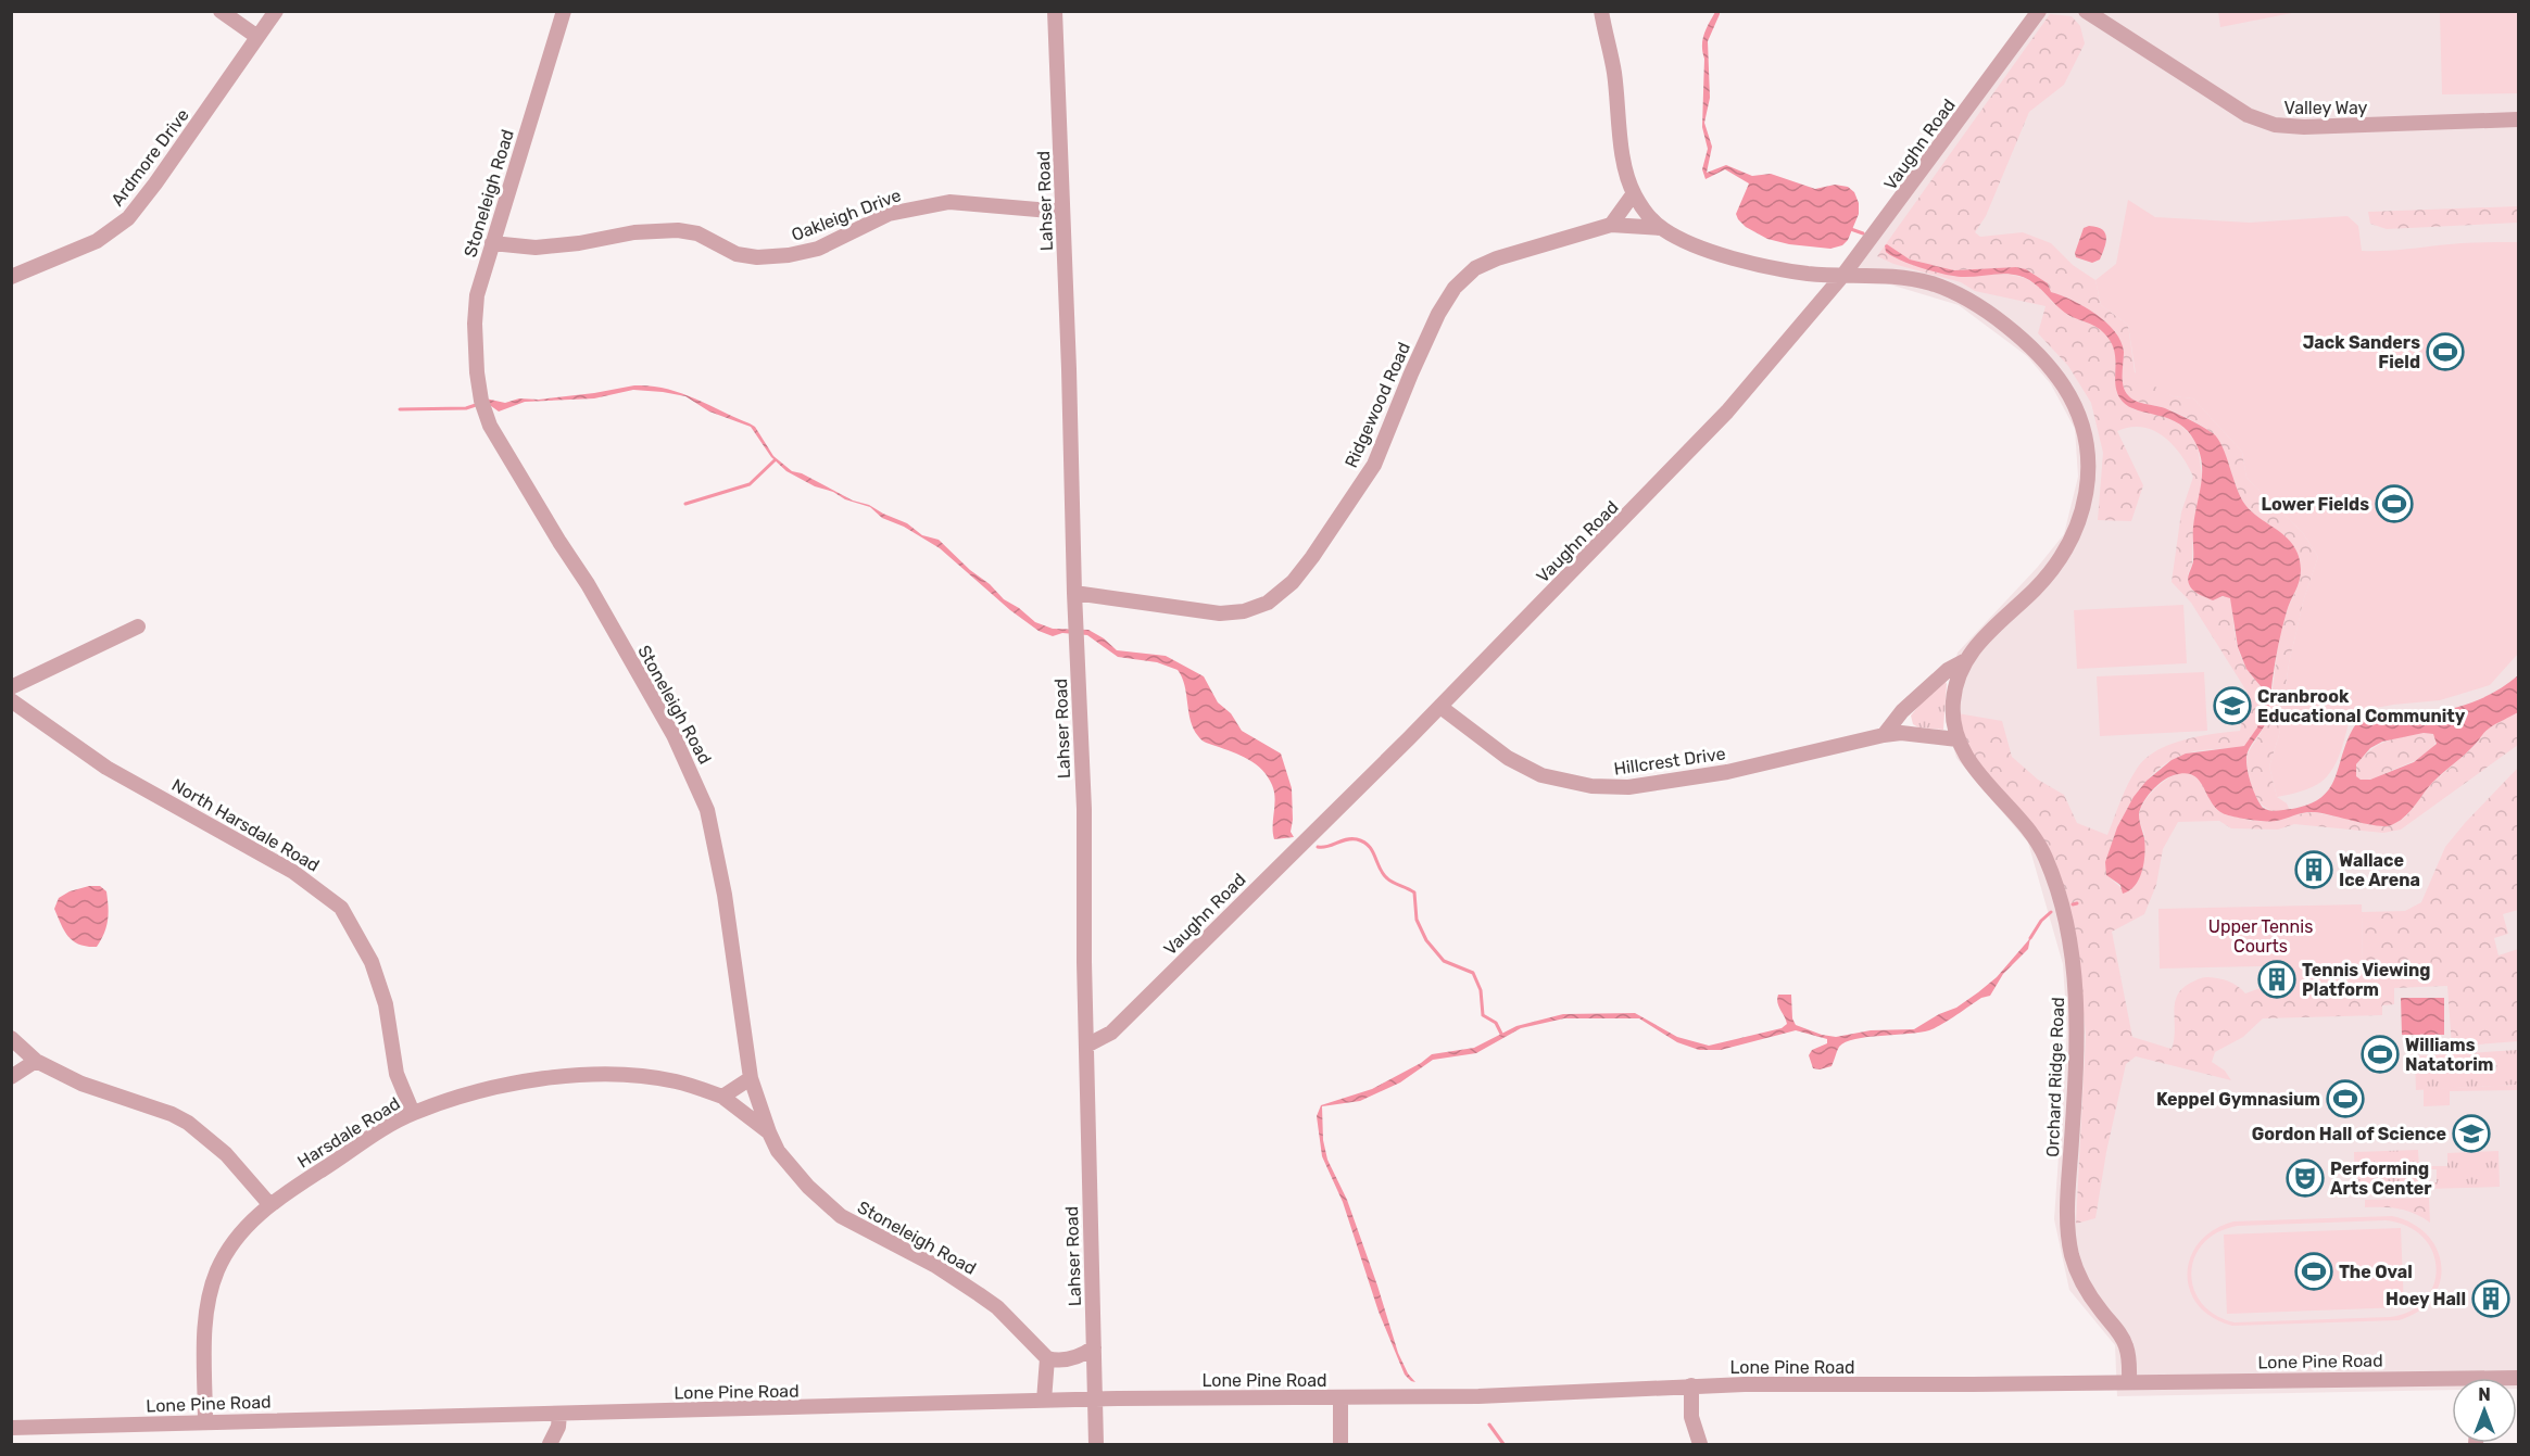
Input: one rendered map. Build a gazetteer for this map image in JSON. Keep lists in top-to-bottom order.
{
  "streets": {
    "street": [
      "Valley Way",
      "Vaughn Road",
      "Ardmore Drive",
      "Stoneleigh Road",
      "Lahser Road",
      "Oakleigh Drive",
      "Ridgewood Road",
      "Hillcrest Drive",
      "North Harsdale Road",
      "Orchard Ridge Road",
      "Harsdale Road",
      "Lone Pine Road"
    ]
  },
  "crossings": [
    ["Vaughn Road", "Lahser Road"],
    ["Vaughn Road", "Hillcrest Drive"],
    ["Vaughn Road", "Orchard Ridge Road"],
    ["Stoneleigh Road", "Oakleigh Drive"],
    ["Stoneleigh Road", "Harsdale Road"],
    ["Lahser Road", "Oakleigh Drive"],
    ["Lahser Road", "Ridgewood Road"],
    ["Lahser Road", "Lone Pine Road"],
    ["Ridgewood Road", "Orchard Ridge Road"],
    ["Hillcrest Drive", "Orchard Ridge Road"],
    ["North Harsdale Road", "Harsdale Road"],
    ["Orchard Ridge Road", "Lone Pine Road"],
    ["Harsdale Road", "Lone Pine Road"]
  ],
  "parks": ["Upper Tennis Courts"],
  "places": {
    "sports": [
      "Jack Sanders Field",
      "Lower Fields",
      "Williams Natatorim",
      "Keppel Gymnasium",
      "The Oval"
    ],
    "school or university": ["Cranbrook Educational Community", "Gordon Hall of Science"],
    "building": ["Wallace Ice Arena", "Tennis Viewing Platform", "Hoey Hall"],
    "theatre": ["Performing Arts Center"]
  },
  "north": "top"
}
